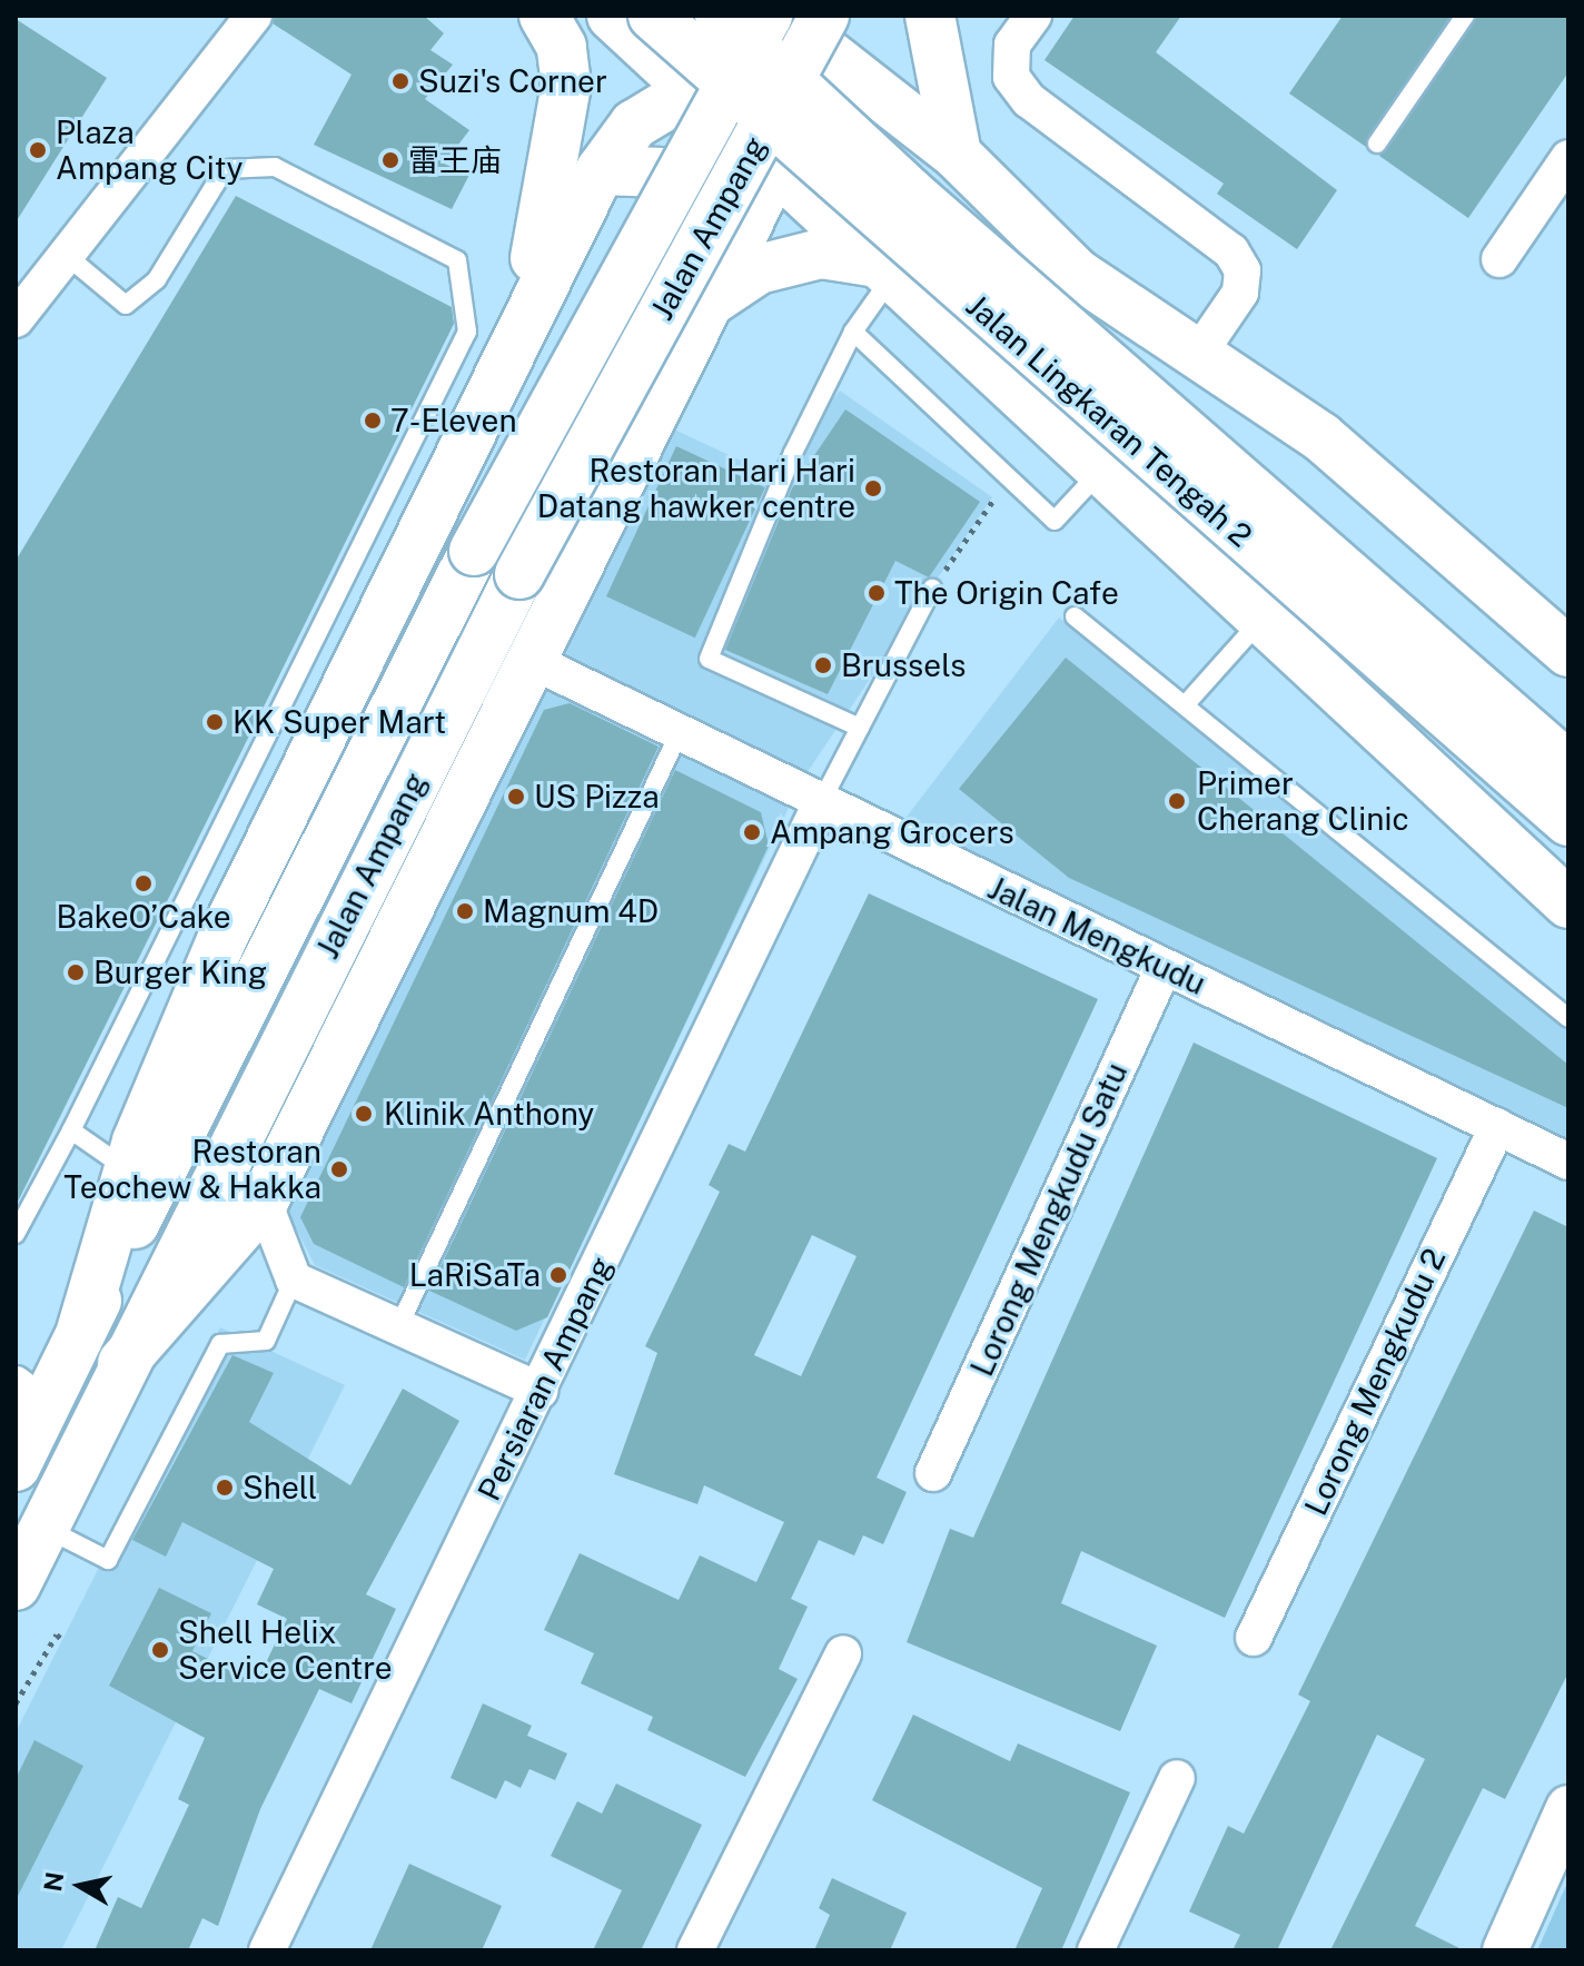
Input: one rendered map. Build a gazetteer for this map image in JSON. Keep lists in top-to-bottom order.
{
  "streets": {
    "main road": ["Jalan Ampang", "Jalan Lingkaran Tengah 2"],
    "street": [
      "Jalan Mengkudu",
      "Lorong Mengkudu Satu",
      "Persiaran Ampang",
      "Lorong Mengkudu 2"
    ]
  },
  "crossings": [
    ["Jalan Mengkudu", "Lorong Mengkudu Satu"],
    ["Jalan Mengkudu", "Persiaran Ampang"],
    ["Jalan Mengkudu", "Lorong Mengkudu 2"]
  ],
  "places": [
    "Suzi's Corner",
    "Plaza Ampang City",
    "雷王庙",
    "7-Eleven",
    "Restoran Hari Hari Datang hawker centre",
    "The Origin Cafe",
    "Brussels",
    "KK Super Mart",
    "US Pizza",
    "Primer Cherang Clinic",
    "Ampang Grocers",
    "BakeO’Cake",
    "Magnum 4D",
    "Burger King",
    "Klinik Anthony",
    "Restoran Teochew & Hakka",
    "LaRiSaTa",
    "Shell",
    "Shell Helix Service Centre"
  ],
  "north": "left"
}
